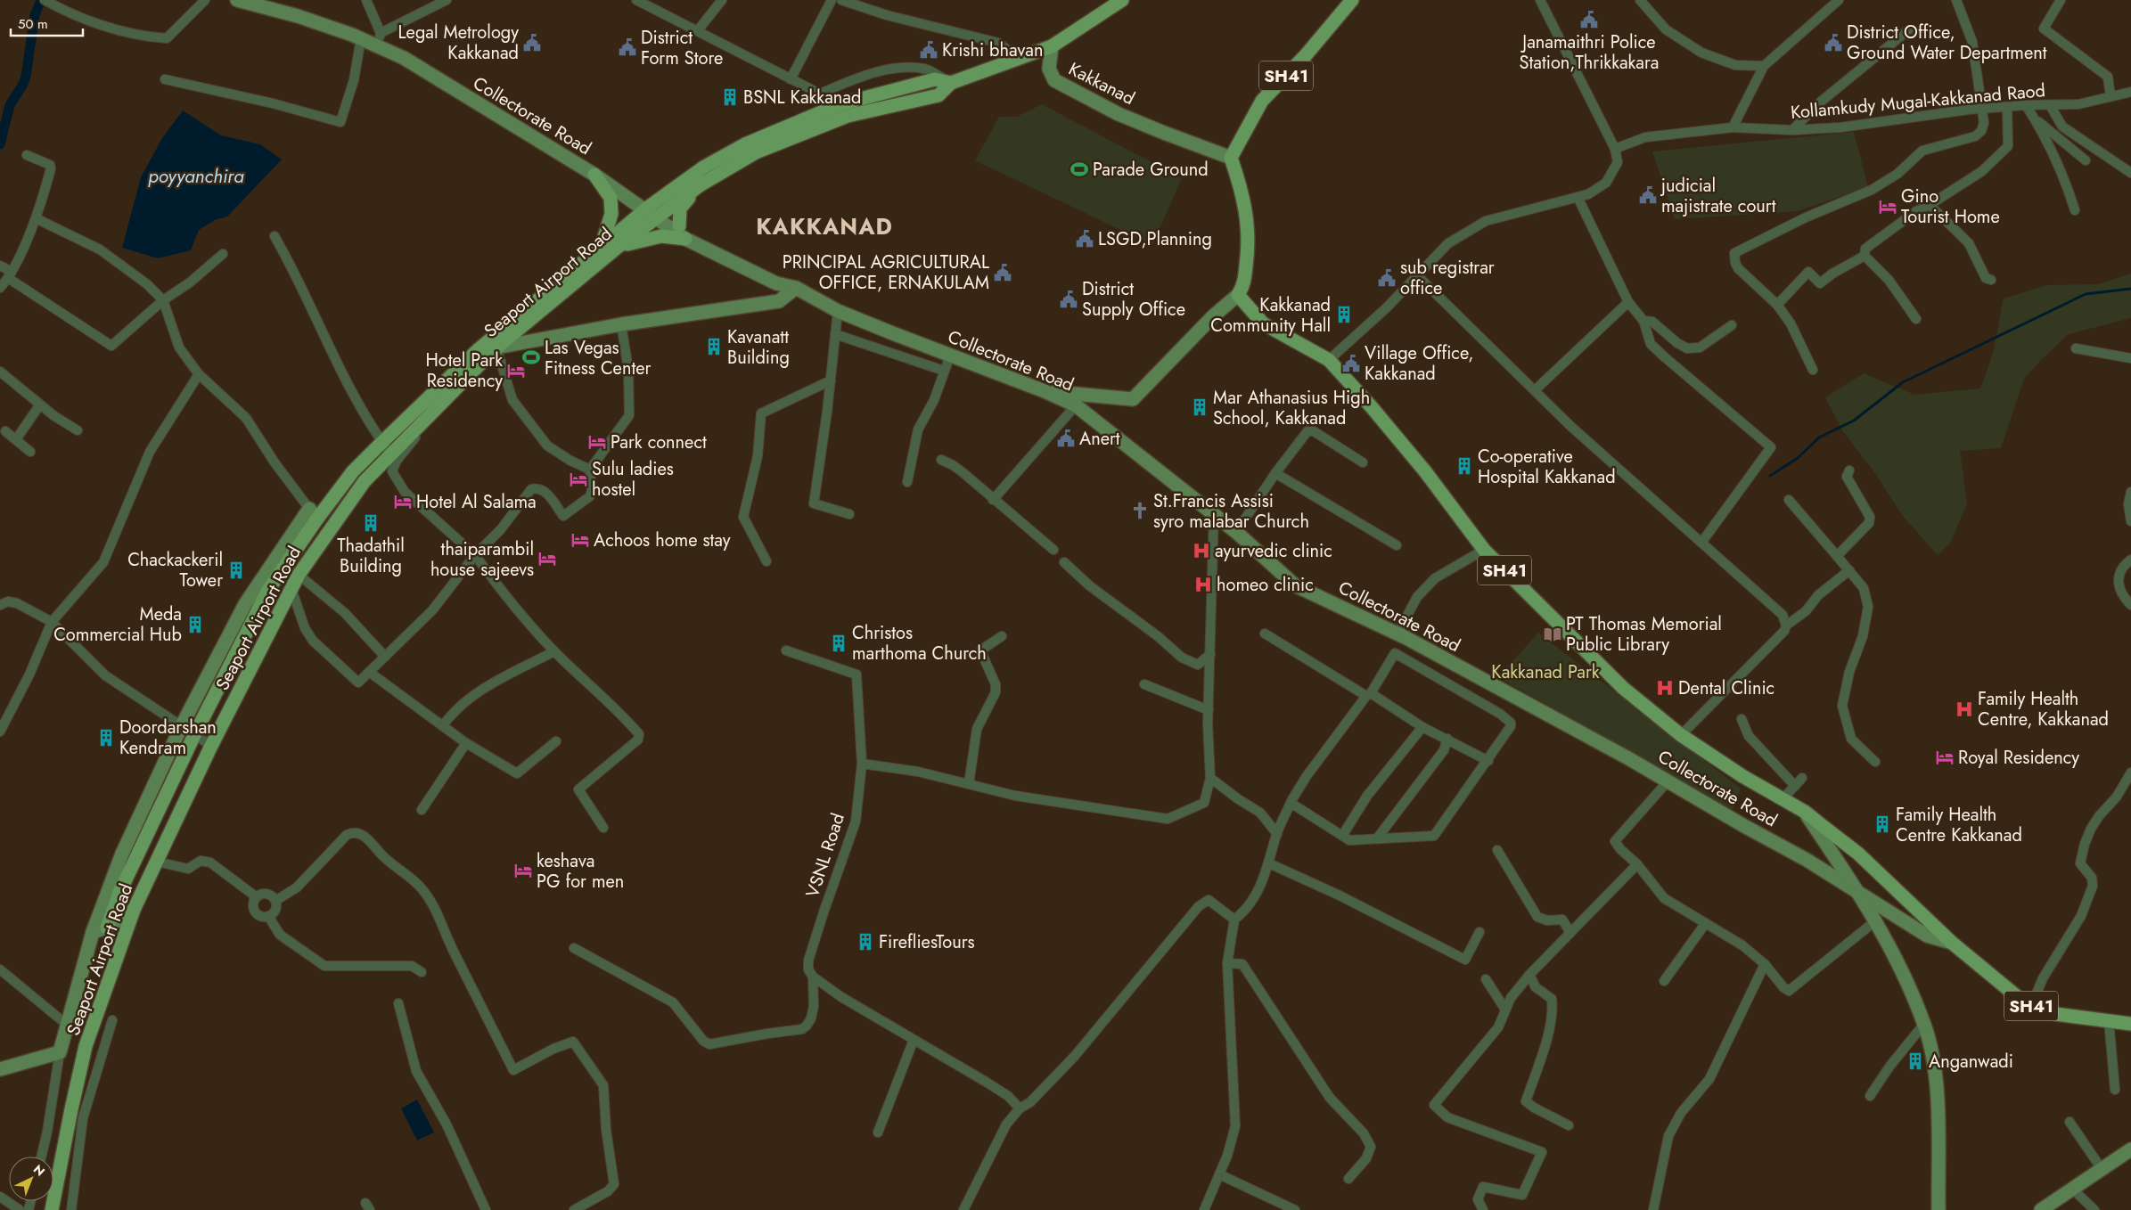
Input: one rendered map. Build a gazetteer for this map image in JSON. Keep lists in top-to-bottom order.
{
  "streets": {
    "main road": ["SH41", "Seaport Airport Road"],
    "street": [
      "Kakkanad",
      "Kollamkudy Mugal-Kakkanad Raod",
      "Collectorate Road",
      "VSNL Road"
    ]
  },
  "crossings": [
    ["SH41", "Kakkanad"],
    ["SH41", "Collectorate Road"],
    ["Kakkanad", "Seaport Airport Road"],
    ["Collectorate Road", "Seaport Airport Road"]
  ],
  "districts": ["KAKKANAD"],
  "water": ["poyyanchira"],
  "parks": ["Kakkanad Park"],
  "places": {
    "public building": [
      "Janamaithri Police Station,Thrikkakara",
      "Legal Metrology Kakkanad",
      "District Office, Ground Water Department",
      "District Form Store",
      "Krishi bhavan",
      "judicial majistrate court",
      "LSGD,Planning",
      "PRINCIPAL AGRICULTURAL OFFICE, ERNAKULAM",
      "sub registrar office",
      "District Supply Office",
      "Village Office, Kakkanad",
      "Anert"
    ],
    "building": [
      "BSNL Kakkanad",
      "Kakkanad Community Hall",
      "Kavanatt Building",
      "Mar Athanasius High School, Kakkanad",
      "Co-operative Hospital Kakkanad",
      "Thadathil Building",
      "Chackackeril Tower",
      "Meda Commercial Hub",
      "Christos marthoma Church",
      "Doordarshan Kendram",
      "Family Health Centre Kakkanad",
      "FirefliesTours",
      "Anganwadi"
    ],
    "sports": ["Parade Ground", "Las Vegas Fitness Center"],
    "hotel": [
      "Gino Tourist Home",
      "Hotel Park Residency",
      "Park connect",
      "Sulu ladies hostel",
      "Hotel Al Salama",
      "Achoos home stay",
      "thaiparambil house sajeevs",
      "Royal Residency",
      "keshava PG for men"
    ],
    "church": ["St.Francis Assisi syro malabar Church"],
    "hospital": [
      "ayurvedic clinic",
      "homeo clinic",
      "Dental Clinic",
      "Family Health Centre, Kakkanad"
    ],
    "library": ["PT Thomas Memorial Public Library"]
  },
  "scale_bar": "50 m",
  "north": "top right"
}
